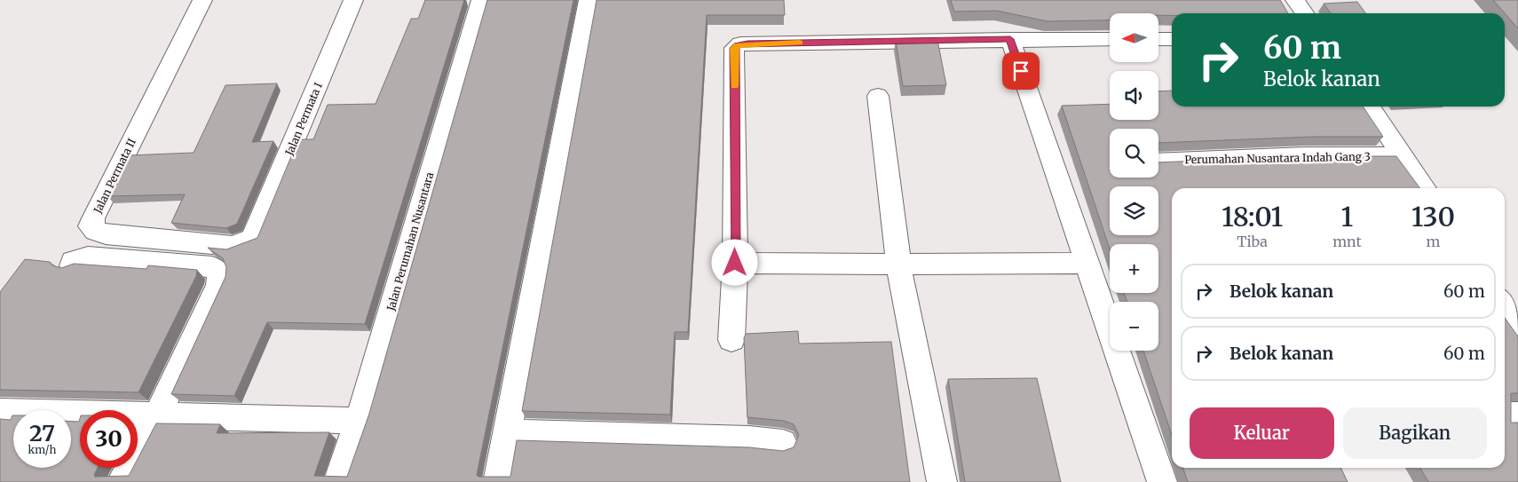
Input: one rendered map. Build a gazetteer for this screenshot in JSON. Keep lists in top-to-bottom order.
{
  "streets": {
    "street": [
      "Jalan Permata I",
      "Perumahan Nusantara Indah Gang 3",
      "Jalan Permata II",
      "Jalan Perumahan Nusantara"
    ]
  },
  "crossings": [
    ["Jalan Permata I", "Jalan Permata II"]
  ],
  "north": "left",
  "page": {
    "map_buttons": ["+", "−"],
    "turn": ["60 m", "Belok kanan"],
    "eta": [
      "18:01",
      "Tiba",
      "1",
      "mnt",
      "130",
      "m"
    ],
    "list": [
      {
        "name": "Belok kanan",
        "value": "60 m"
      },
      {
        "name": "Belok kanan",
        "value": "60 m"
      }
    ],
    "buttons": ["Keluar", "Bagikan"],
    "speed": "27 km/h",
    "limit": "30"
  }
}
